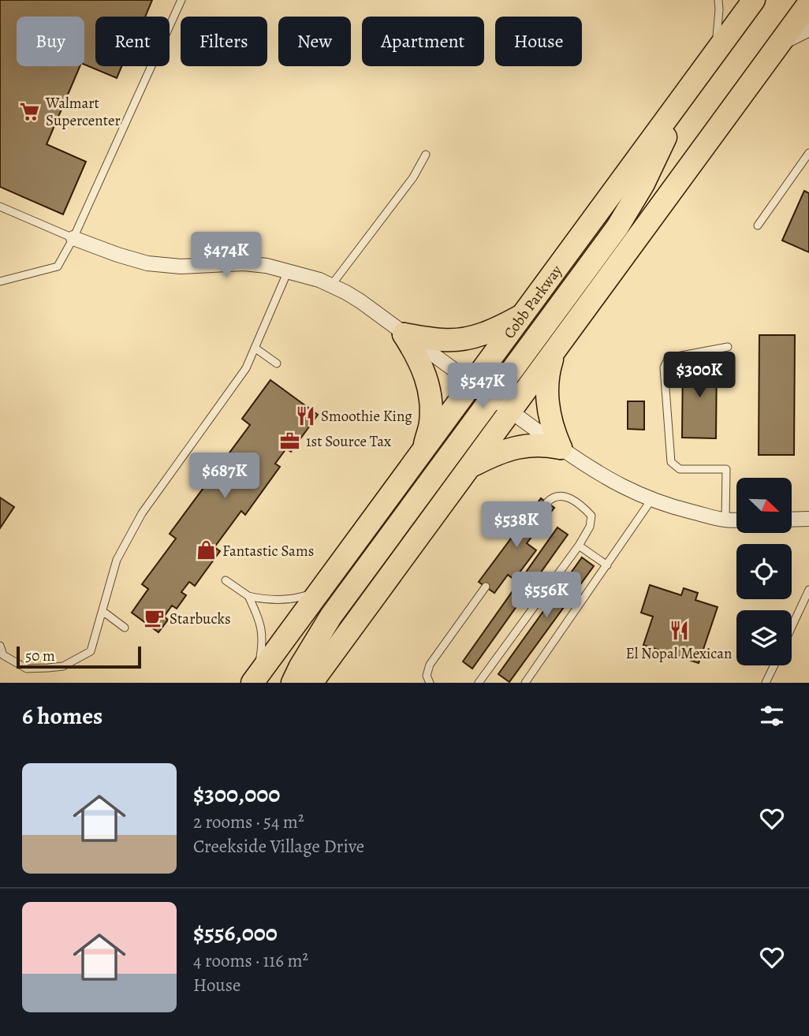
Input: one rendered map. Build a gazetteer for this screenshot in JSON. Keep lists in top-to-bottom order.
{
  "streets": {
    "main road": ["Cobb Parkway"]
  },
  "places": {
    "supermarket": ["Walmart Supercenter"],
    "restaurant": ["Smoothie King", "El Nopal Mexican"],
    "office": ["1st Source Tax"],
    "shop": ["Fantastic Sams"],
    "cafe": ["Starbucks"]
  },
  "scale_bar": "50 m",
  "north": "bottom right",
  "page": {
    "chip": [
      "Buy",
      "Rent",
      "Filters",
      "New",
      "Apartment",
      "House"
    ],
    "price": [
      "$474K",
      "$300K",
      "$547K",
      "$687K",
      "$538K",
      "$556K"
    ],
    "scale": "50 m",
    "heading": "6 homes",
    "list": [
      {
        "name": "$300,000",
        "note": "2 rooms · 54 m² · Creekside Village Drive"
      },
      {
        "name": "$556,000",
        "note": "4 rooms · 116 m² · House"
      }
    ]
  }
}
